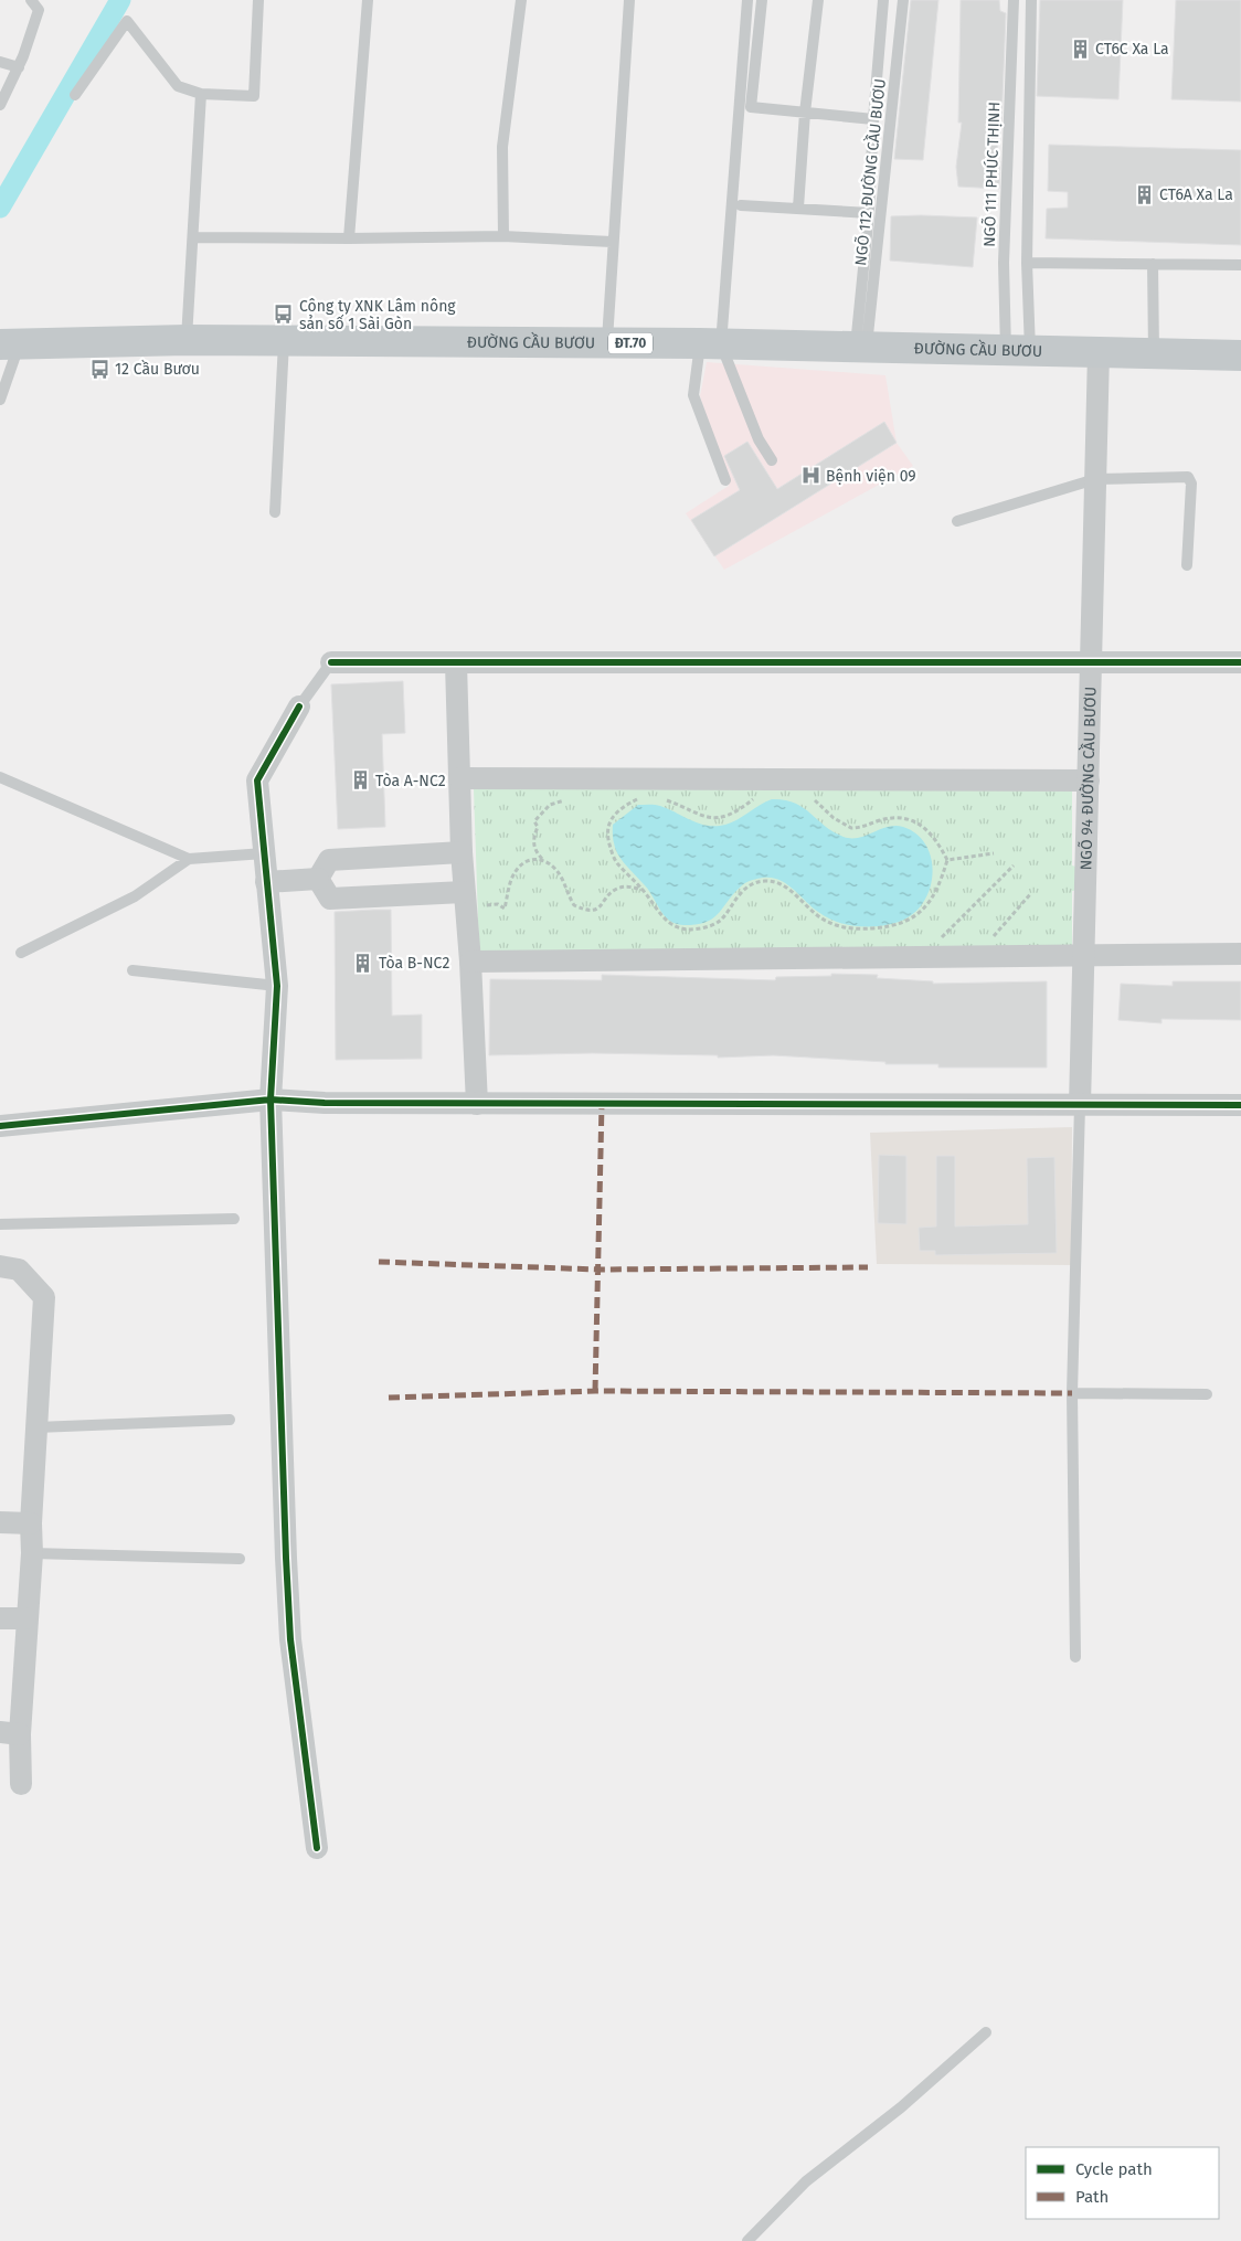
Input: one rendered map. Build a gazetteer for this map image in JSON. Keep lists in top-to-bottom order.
{
  "streets": {
    "main road": ["ĐƯỜNG CẦU BƯƠU", "ĐT.70"],
    "street": ["NGÕ 94 ĐƯỜNG CẦU BƯƠU"],
    "lane": ["NGÕ 112 ĐƯỜNG CẦU BƯƠU", "NGÕ 111 PHÚC THỊNH"]
  },
  "crossings": [
    ["NGÕ 112 ĐƯỜNG CẦU BƯƠU", "ĐƯỜNG CẦU BƯƠU"],
    ["NGÕ 111 PHÚC THỊNH", "ĐƯỜNG CẦU BƯƠU"],
    ["ĐƯỜNG CẦU BƯƠU", "NGÕ 94 ĐƯỜNG CẦU BƯƠU"]
  ],
  "places": {
    "building": [
      "CT6C Xa La",
      "CT6A Xa La",
      "Tòa A-NC2",
      "Tòa B-NC2"
    ],
    "bus stop": ["Công ty XNK Lâm nông sản số 1 Sài Gòn", "12 Cầu Bươu"],
    "hospital": ["Bệnh viện 09"]
  },
  "legend": ["Cycle path", "Path"]
}
